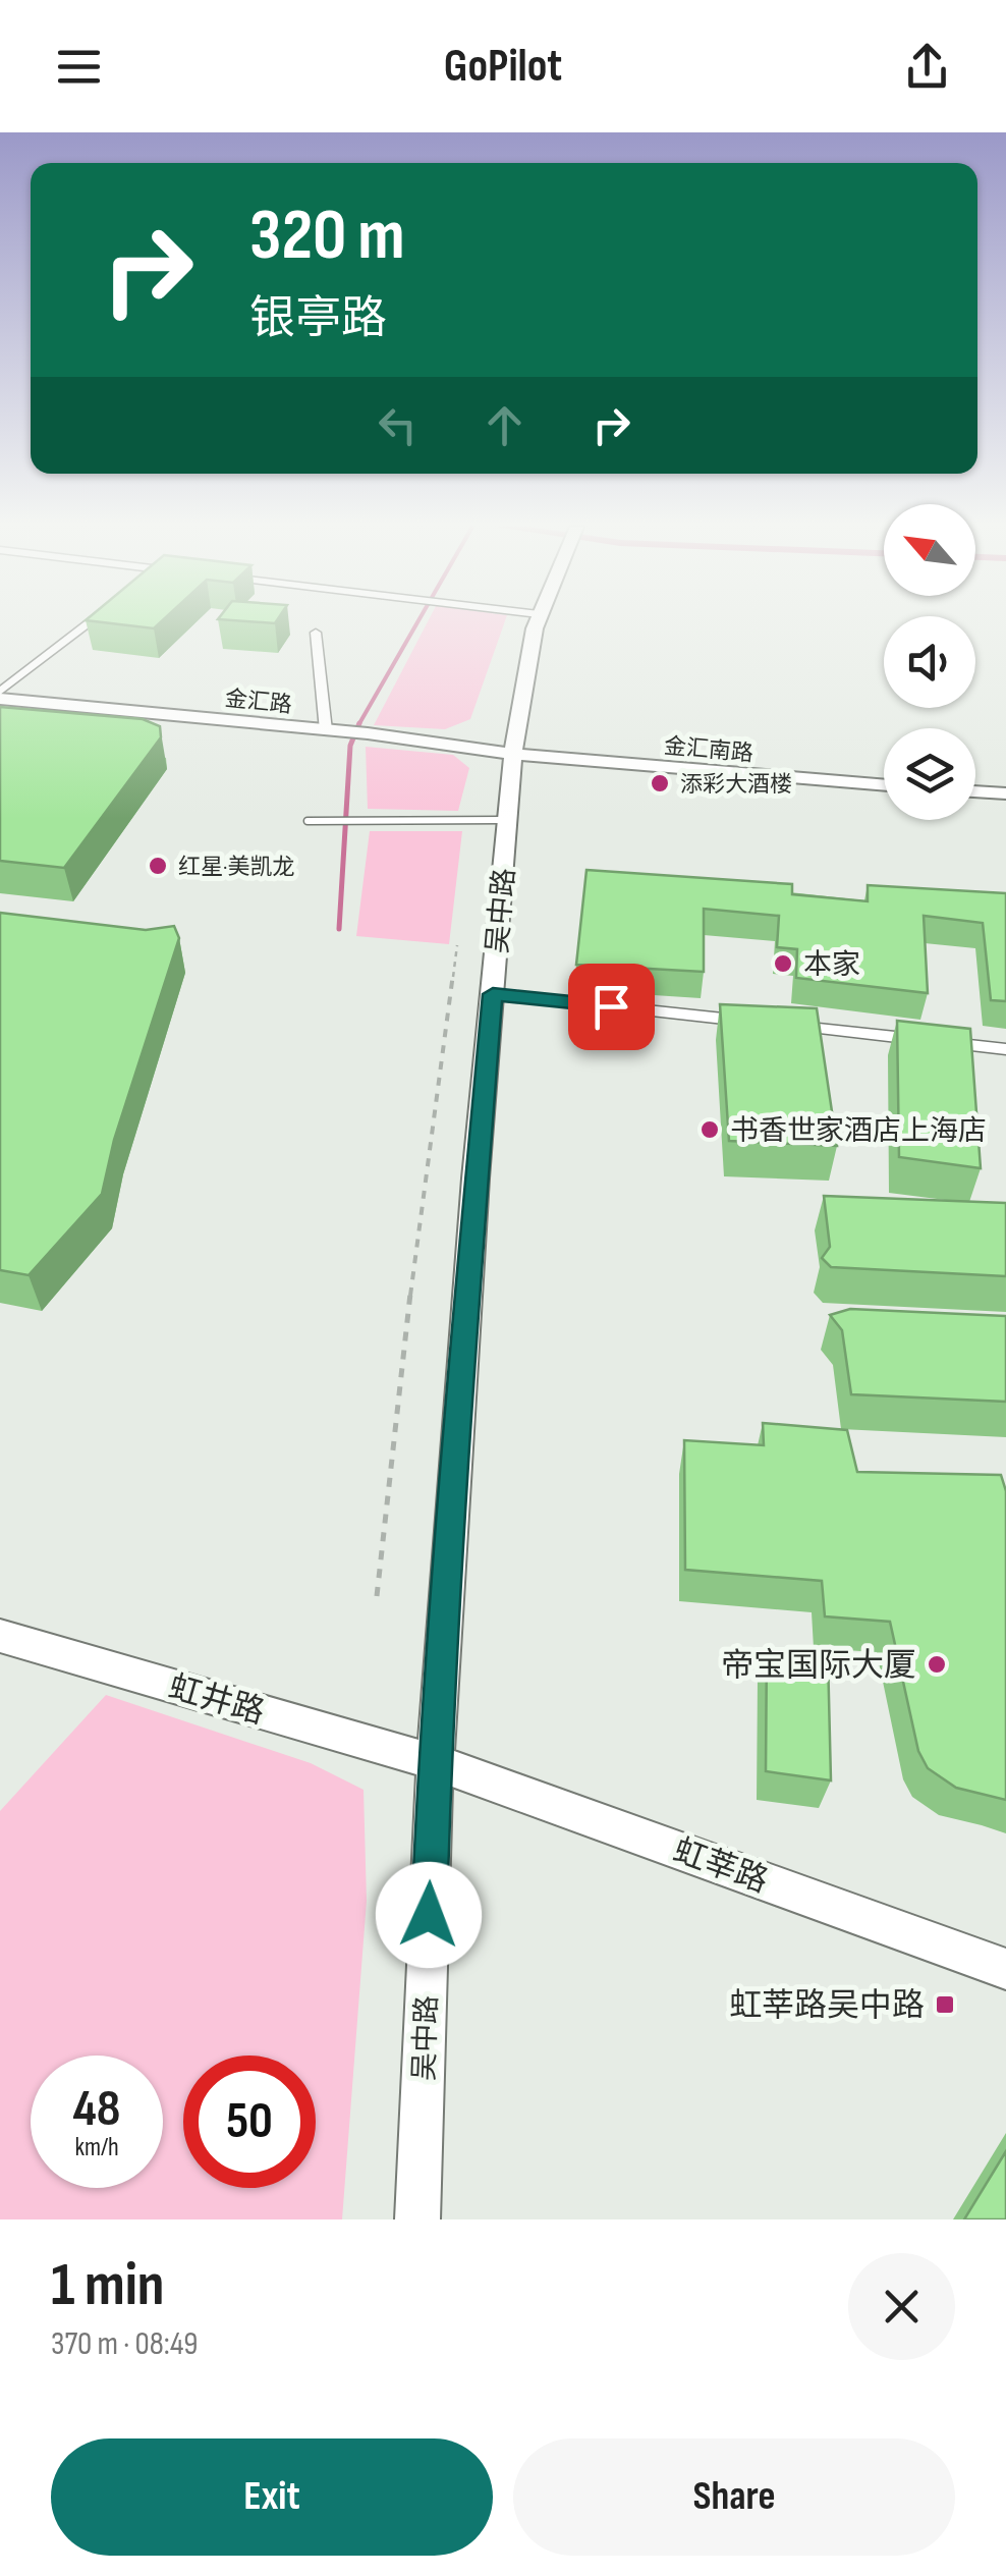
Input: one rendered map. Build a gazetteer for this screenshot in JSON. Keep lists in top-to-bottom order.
{
  "streets": {
    "main road": [
      "金汇路",
      "金汇南路",
      "吴中路",
      "虹井路",
      "虹莘路"
    ]
  },
  "crossings": [
    ["金汇路", "金汇南路"],
    ["金汇路", "吴中路"],
    ["金汇南路", "吴中路"],
    ["吴中路", "虹井路"],
    ["吴中路", "虹莘路"],
    ["虹井路", "虹莘路"]
  ],
  "places": {
    "other": [
      "添彩大酒楼",
      "红星·美凯龙",
      "本家",
      "书香世家酒店上海店",
      "帝宝国际大厦"
    ],
    "transit": ["虹莘路吴中路"]
  },
  "north": "top left",
  "page": {
    "header": "GoPilot",
    "turn": ["320 m", "银亭路"],
    "speed": "48 km/h",
    "limit": "50",
    "heading": ["1 min", "370 m · 08:49"],
    "buttons": ["Exit", "Share"]
  }
}
